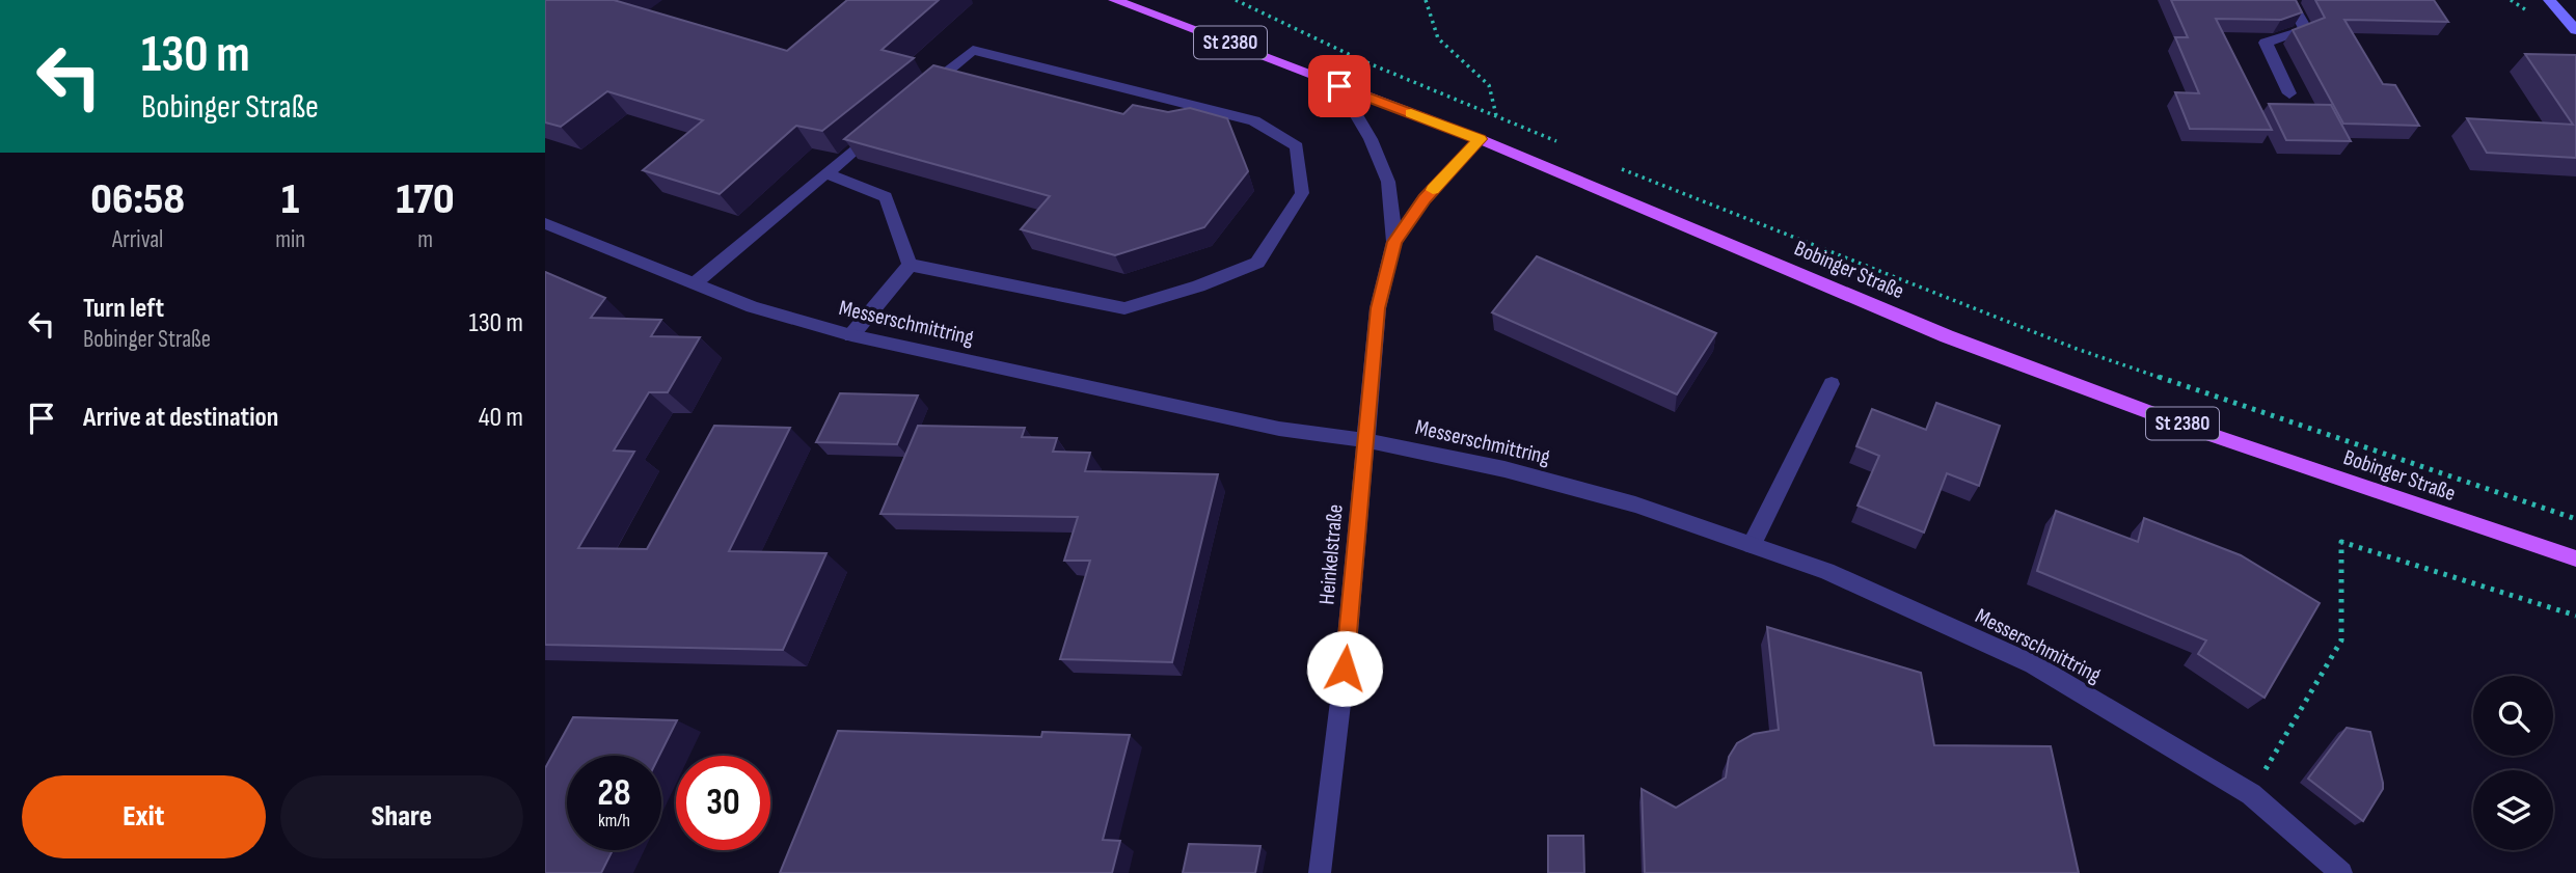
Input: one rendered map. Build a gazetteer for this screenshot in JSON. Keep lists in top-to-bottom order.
{
  "streets": {
    "main road": ["St 2380", "Bobinger Straße"],
    "street": ["Messerschmittring", "Heinkelstraße"]
  },
  "crossings": [
    ["Bobinger Straße", "Heinkelstraße"],
    ["Messerschmittring", "Heinkelstraße"]
  ],
  "page": {
    "turn": ["130 m", "Bobinger Straße"],
    "eta": [
      "06:58",
      "Arrival",
      "1",
      "min",
      "170",
      "m"
    ],
    "list": [
      {
        "name": "Turn left",
        "note": "Bobinger Straße",
        "value": "130 m"
      },
      {
        "name": "Arrive at destination",
        "value": "40 m"
      }
    ],
    "speed": "28 km/h",
    "limit": "30",
    "buttons": ["Exit", "Share"]
  }
}
